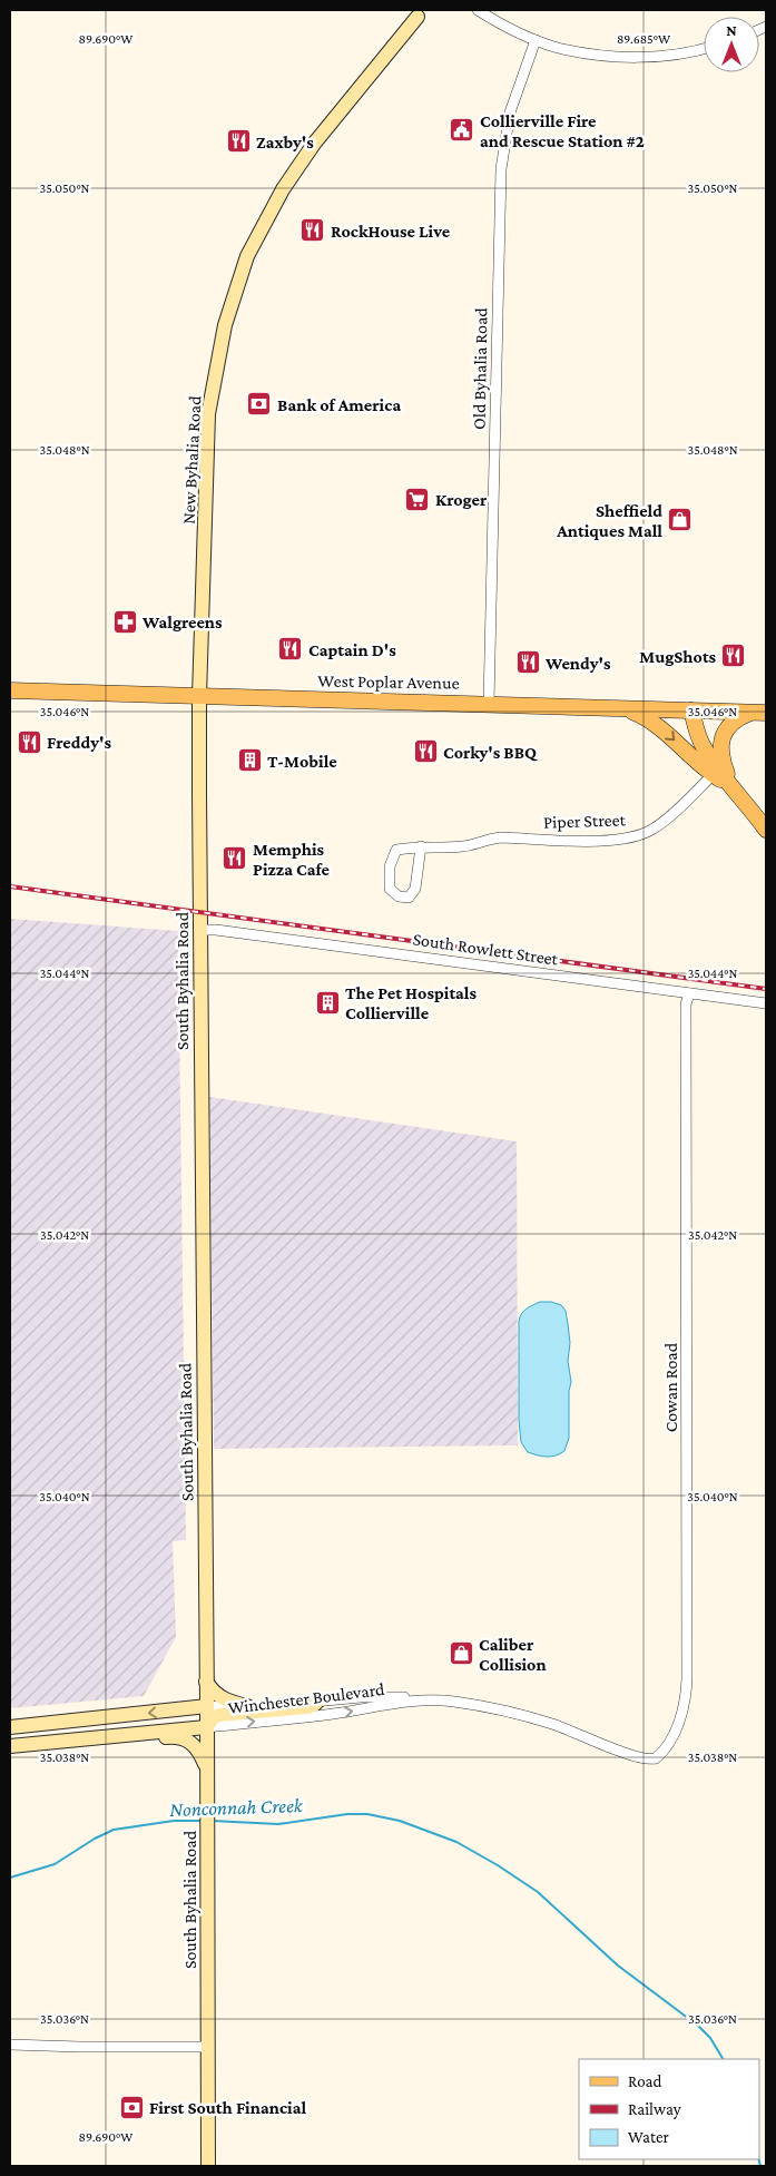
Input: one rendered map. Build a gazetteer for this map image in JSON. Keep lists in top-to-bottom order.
{
  "streets": {
    "main road": ["New Byhalia Road", "West Poplar Avenue", "South Byhalia Road"],
    "street": [
      "Old Byhalia Road",
      "Piper Street",
      "South Rowlett Street",
      "Cowan Road",
      "Winchester Boulevard"
    ]
  },
  "crossings": [
    ["Old Byhalia Road", "West Poplar Avenue"],
    ["New Byhalia Road", "West Poplar Avenue"],
    ["New Byhalia Road", "South Byhalia Road"],
    ["West Poplar Avenue", "South Byhalia Road"],
    ["South Rowlett Street", "South Byhalia Road"],
    ["South Rowlett Street", "Cowan Road"],
    ["South Byhalia Road", "Winchester Boulevard"],
    ["Cowan Road", "Winchester Boulevard"]
  ],
  "water": ["Nonconnah Creek"],
  "places": {
    "public building": ["Collierville Fire and Rescue Station #2"],
    "restaurant": [
      "Zaxby's",
      "RockHouse Live",
      "Captain D's",
      "MugShots",
      "Wendy's",
      "Freddy's",
      "Corky's BBQ",
      "Memphis Pizza Cafe"
    ],
    "bank": ["Bank of America", "First South Financial"],
    "supermarket": ["Kroger"],
    "shop": ["Sheffield Antiques Mall", "Caliber Collision"],
    "pharmacy": ["Walgreens"],
    "building": ["T-Mobile", "The Pet Hospitals Collierville"]
  },
  "legend": ["Road", "Railway", "Water"],
  "north": "top",
  "coordinates": [
    "89.690°W",
    "89.685°W",
    "35.050°N",
    "35.048°N",
    "35.046°N",
    "35.044°N",
    "35.042°N",
    "35.040°N",
    "35.038°N",
    "35.036°N"
  ]
}
